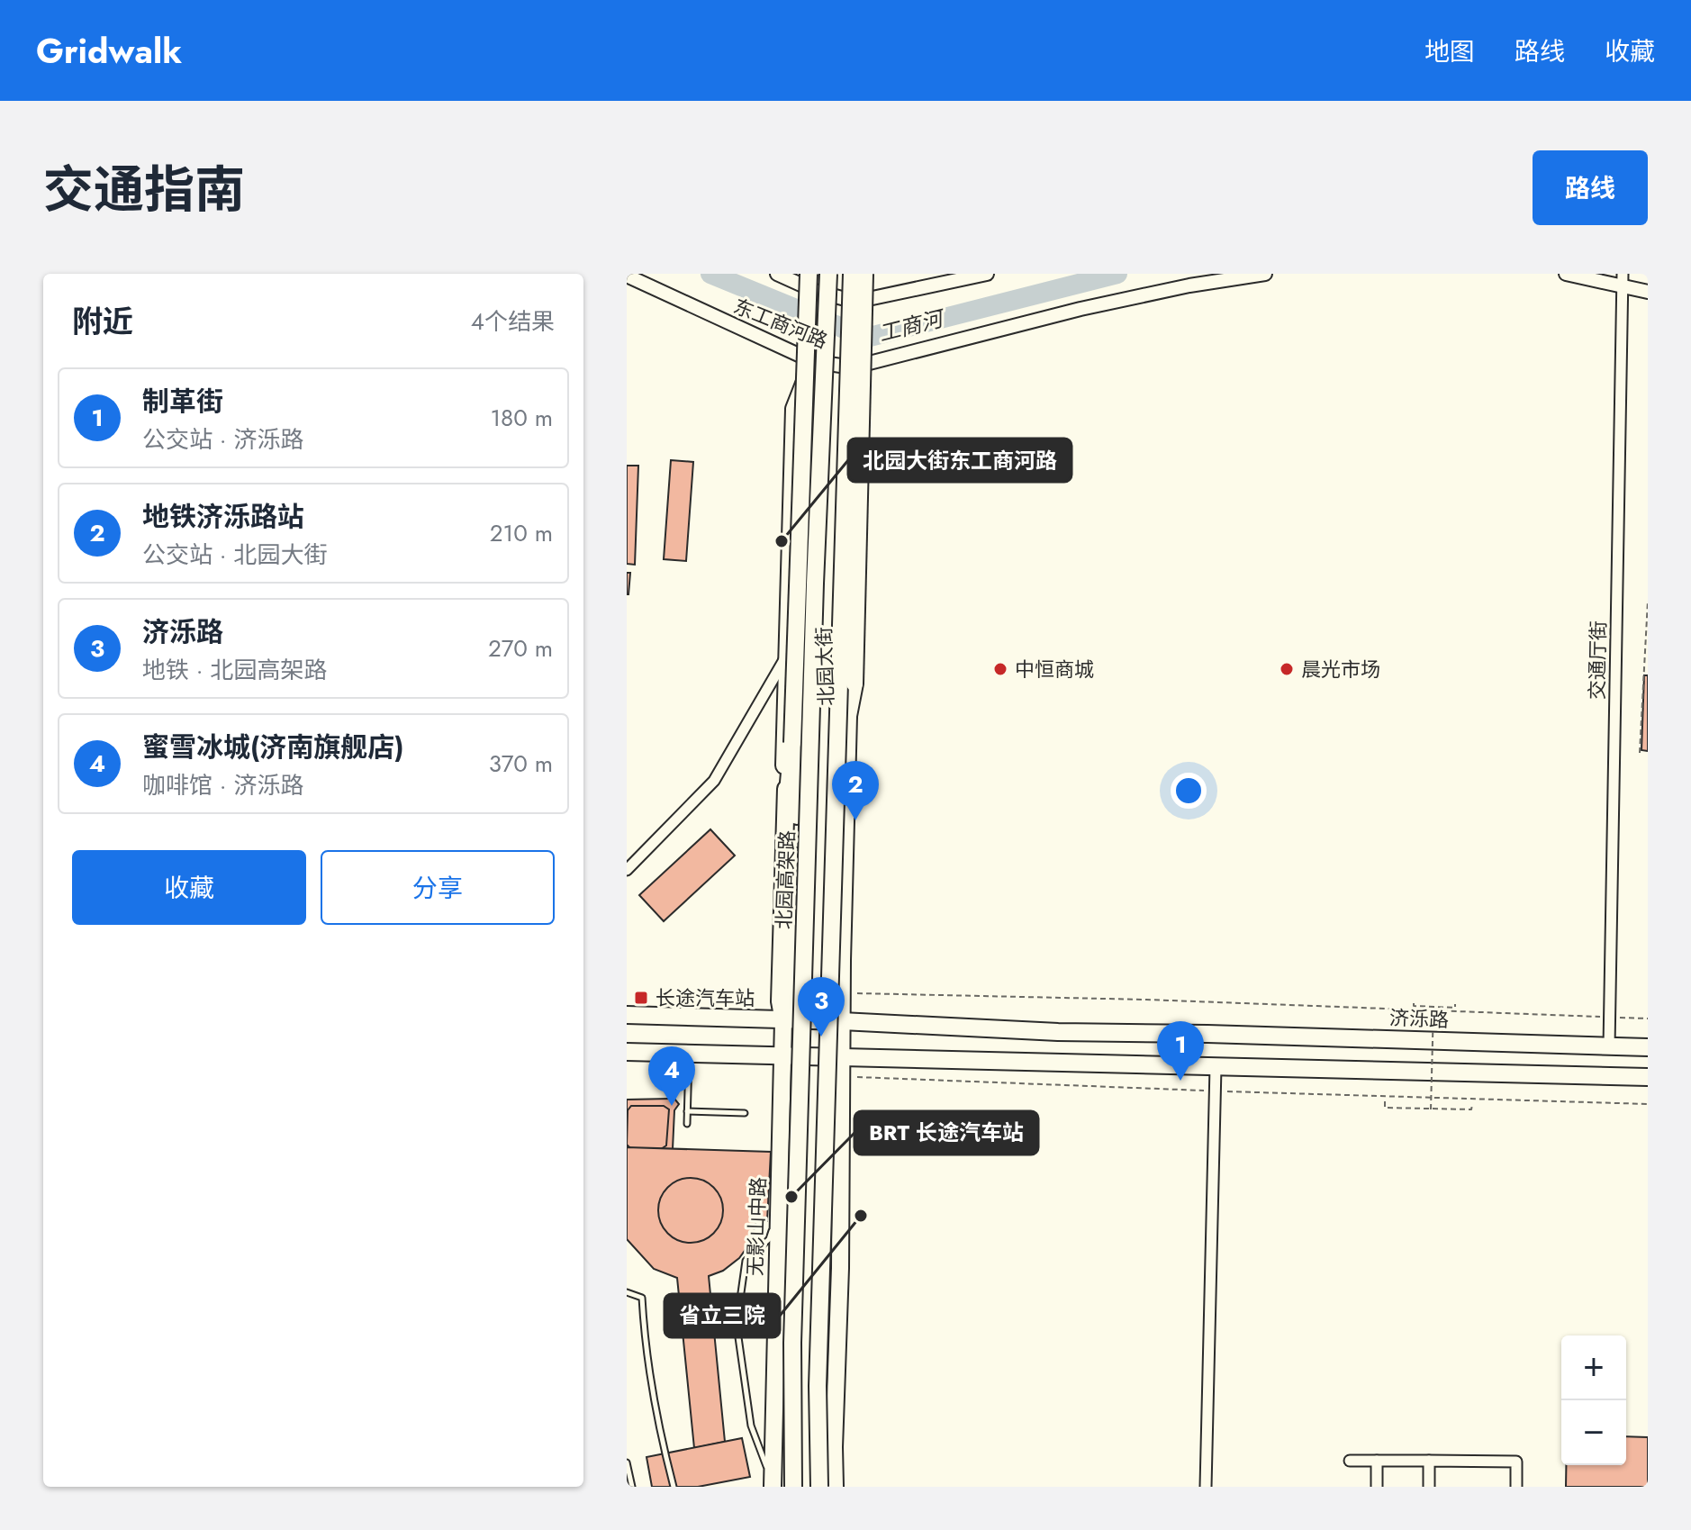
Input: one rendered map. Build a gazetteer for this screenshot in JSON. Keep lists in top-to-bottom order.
{
  "streets": {
    "main road": [
      "北园大街",
      "北园高架路",
      "济泺路",
      "无影山中路"
    ],
    "street": ["东工商河路", "交通厅街"]
  },
  "crossings": [
    ["东工商河路", "北园大街"],
    ["交通厅街", "济泺路"],
    ["北园大街", "济泺路"],
    ["北园大街", "无影山中路"]
  ],
  "water": ["工商河"],
  "places": {
    "other": [
      "北园大街东工商河路",
      "中恒商城",
      "晨光市场",
      "BRT 长途汽车站",
      "省立三院"
    ],
    "transit": ["长途汽车站"]
  },
  "page": {
    "header": "Gridwalk",
    "nav": ["地图", "路线", "收藏"],
    "title": "交通指南",
    "buttons": [
      "路线",
      ["收藏", "分享"]
    ],
    "heading": ["附近", "4个结果"],
    "list": [
      {
        "mark": "1",
        "name": "制革街",
        "note": "公交站 · 济泺路",
        "value": "180 m"
      },
      {
        "mark": "2",
        "name": "地铁济泺路站",
        "note": "公交站 · 北园大街",
        "value": "210 m"
      },
      {
        "mark": "3",
        "name": "济泺路",
        "note": "地铁 · 北园高架路",
        "value": "270 m"
      },
      {
        "mark": "4",
        "name": "蜜雪冰城(济南旗舰店)",
        "note": "咖啡馆 · 济泺路",
        "value": "370 m"
      }
    ],
    "pins": [
      "2",
      "3",
      "1",
      "4"
    ],
    "map_buttons": ["+", "−"]
  }
}
